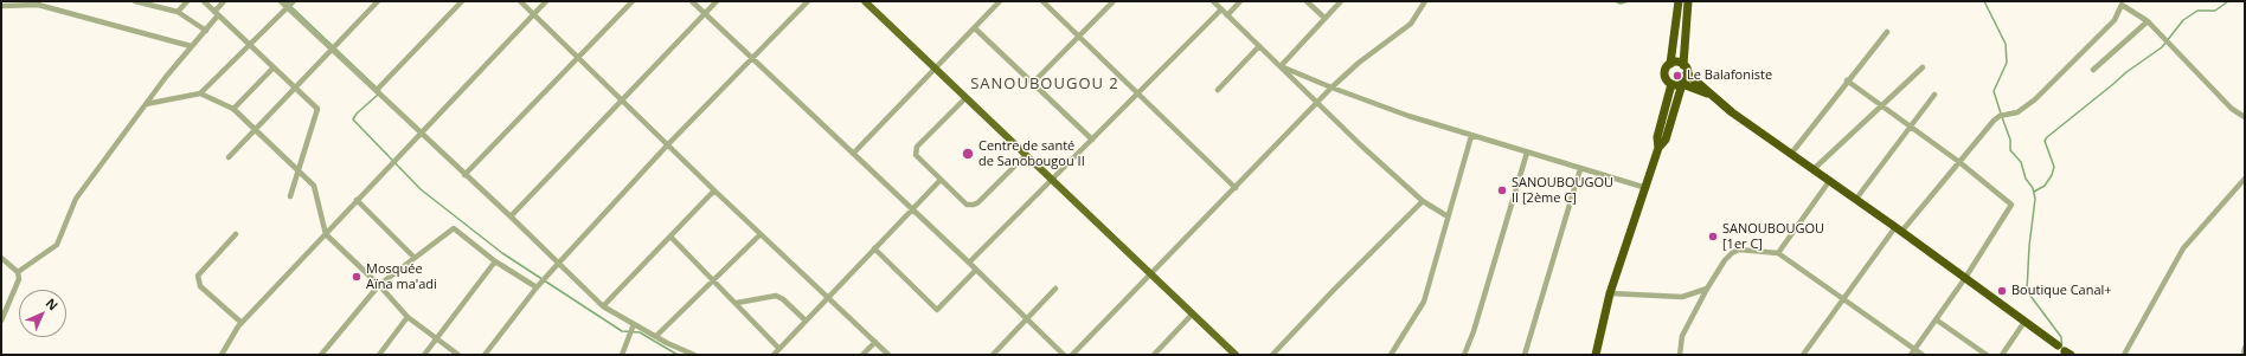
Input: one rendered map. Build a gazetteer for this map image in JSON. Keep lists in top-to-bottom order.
{
  "districts": ["SANOUBOUGOU 2"],
  "places": [
    "Le Balafoniste",
    "Centre de santé de Sanobougou II",
    "SANOUBOUGOU II [2ème C]",
    "SANOUBOUGOU [1er C]",
    "Mosquée Aïna ma'adi",
    "Boutique Canal+"
  ],
  "north": "top right"
}
